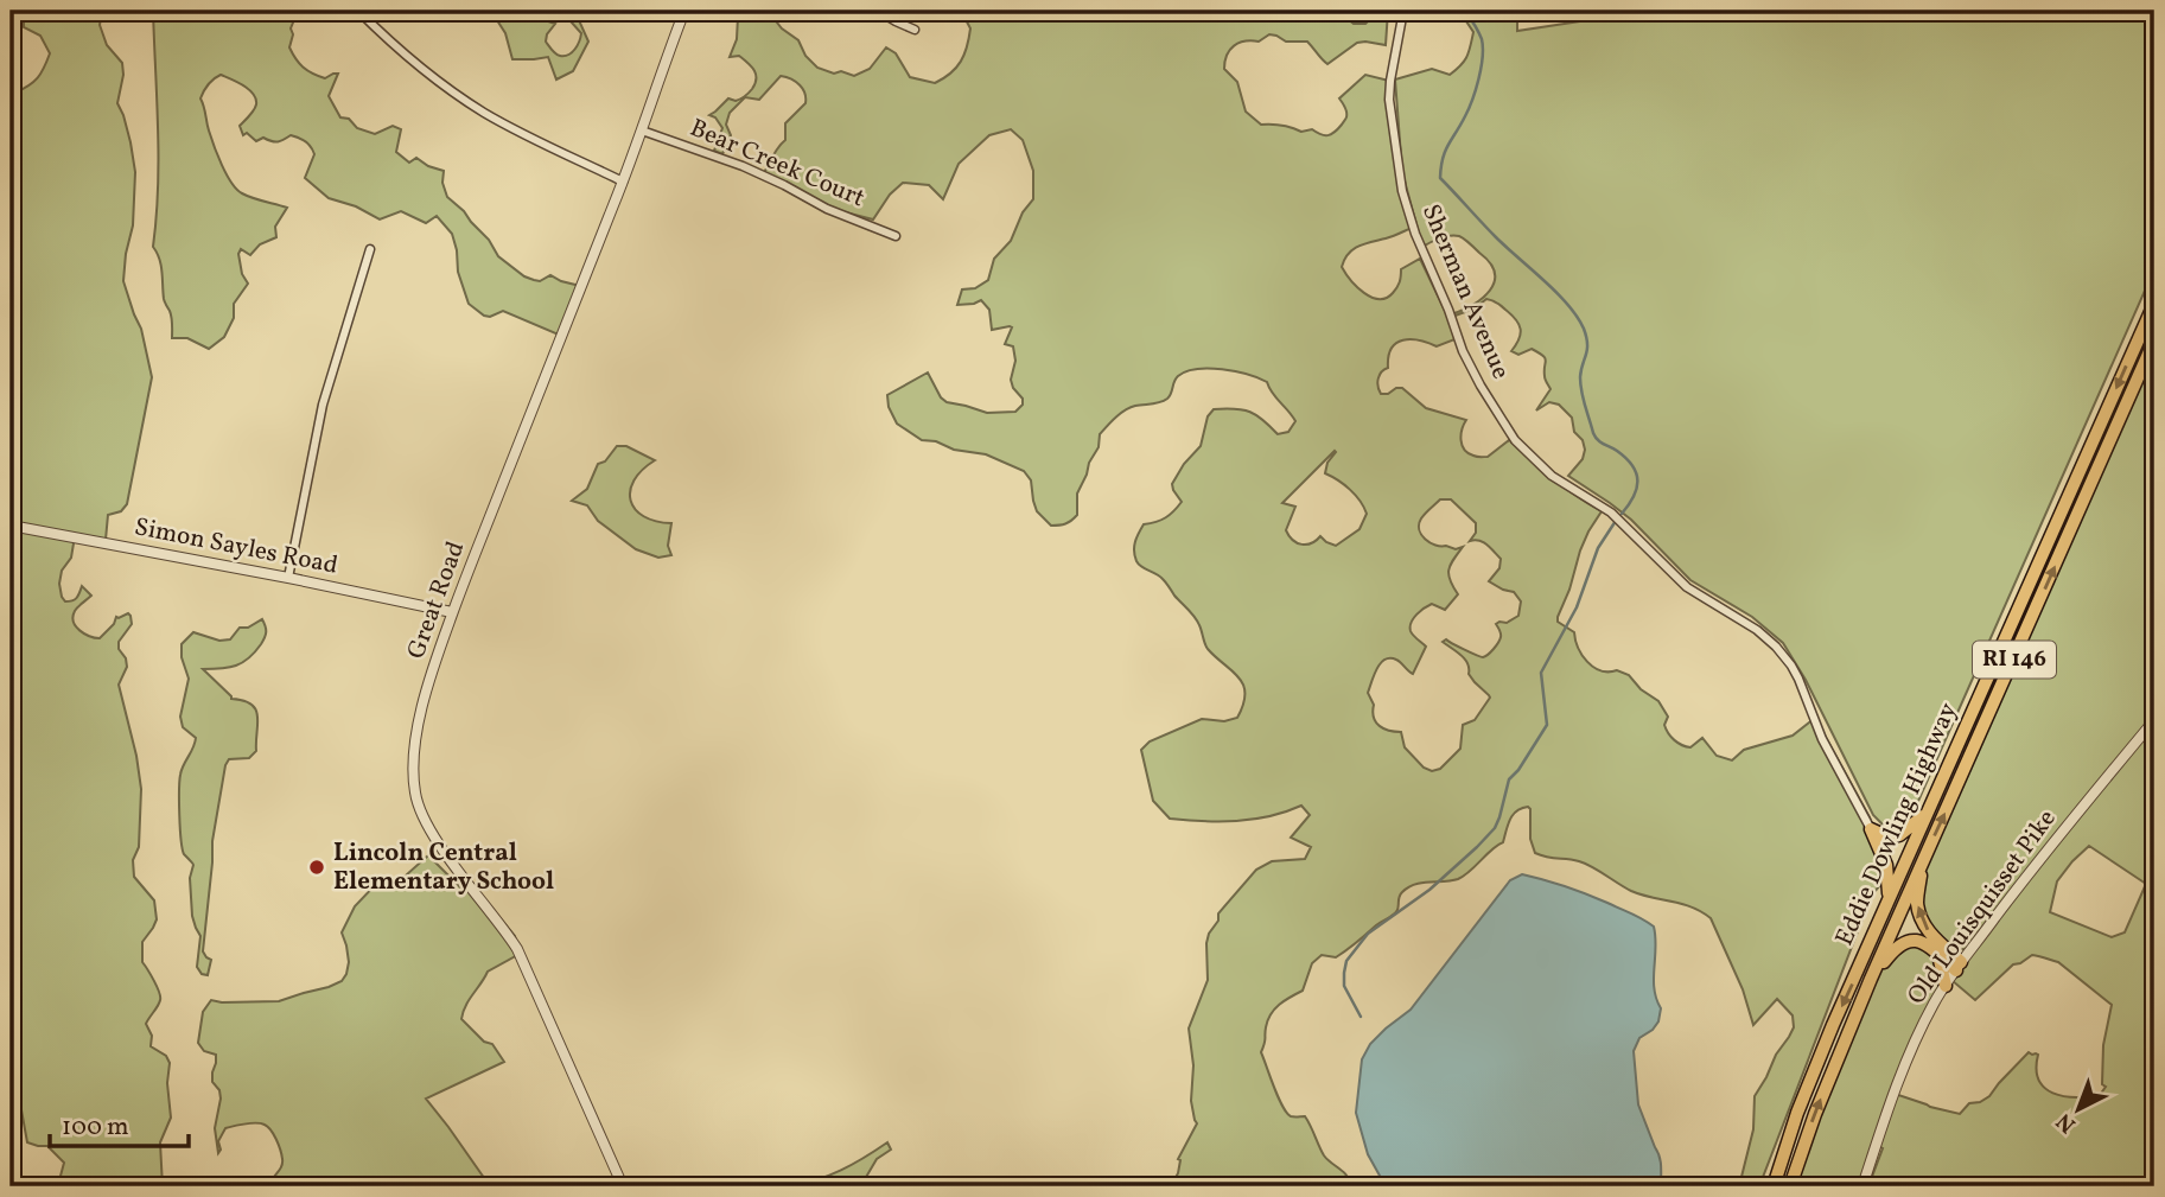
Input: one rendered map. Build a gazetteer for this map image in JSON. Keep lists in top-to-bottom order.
{
  "streets": {
    "highway": ["RI 146", "Eddie Dowling Highway"],
    "street": [
      "Bear Creek Court",
      "Sherman Avenue",
      "Simon Sayles Road",
      "Great Road",
      "Old Louisquisset Pike"
    ]
  },
  "crossings": [
    ["Bear Creek Court", "Great Road"],
    ["Simon Sayles Road", "Great Road"]
  ],
  "places": ["Lincoln Central Elementary School"],
  "scale_bar": "100 m",
  "north": "bottom left"
}
